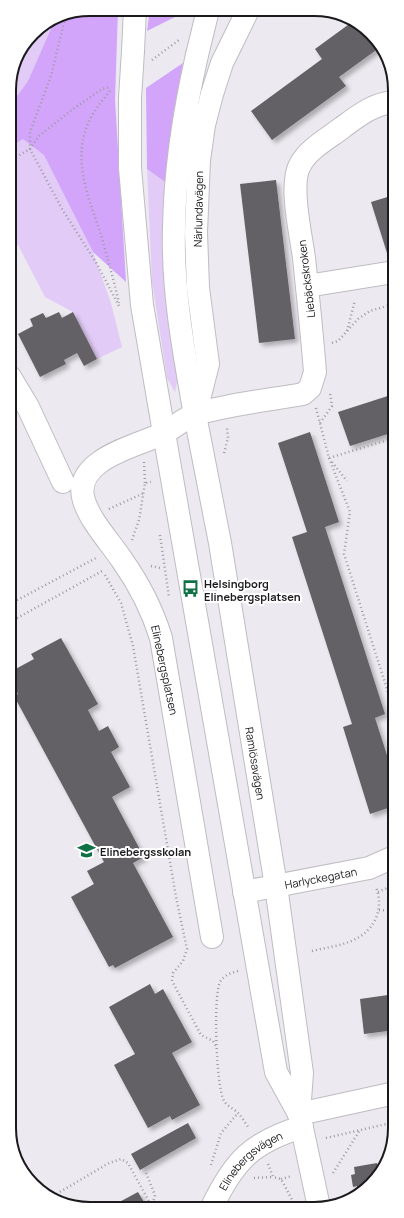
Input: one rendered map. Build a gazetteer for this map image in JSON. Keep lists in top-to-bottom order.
{
  "streets": {
    "main road": [
      "Närlundavägen",
      "Liebäckskroken",
      "Elinebergsplatsen",
      "Ramlösavägen",
      "Harlyckegatan",
      "Elinebergsvägen"
    ]
  },
  "crossings": [
    ["Närlundavägen", "Elinebergsplatsen"],
    ["Närlundavägen", "Ramlösavägen"],
    ["Elinebergsplatsen", "Ramlösavägen"],
    ["Ramlösavägen", "Harlyckegatan"],
    ["Ramlösavägen", "Elinebergsvägen"]
  ],
  "places": {
    "bus stop": ["Helsingborg Elinebergsplatsen"],
    "school or university": ["Elinebergsskolan"]
  }
}
